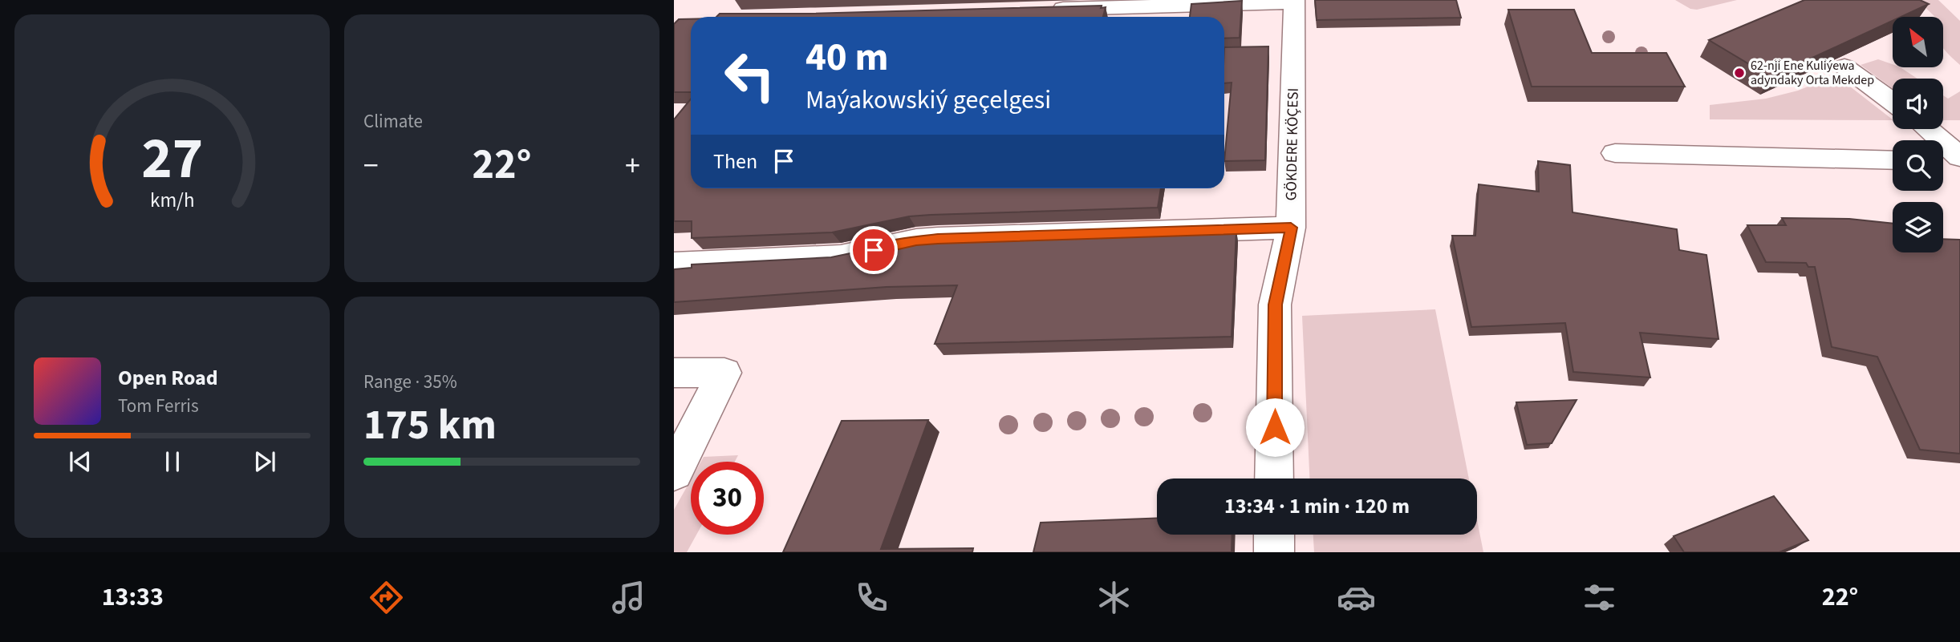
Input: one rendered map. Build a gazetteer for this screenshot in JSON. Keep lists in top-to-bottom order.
{
  "streets": {
    "street": ["GÖKDERE KÖÇESI"]
  },
  "places": ["62-nji Ene Kuliýewa adyndaky Orta Mekdep"],
  "north": "top left",
  "page": {
    "tile": [
      "Climate",
      ["Range · 35%", "175 km"]
    ],
    "turn": ["40 m", "Maýakowskiý geçelgesi"],
    "then": "Then",
    "heat": ["−", "22°", "+"],
    "song": ["Open Road", "Tom Ferris"],
    "limit": "30",
    "trip": "13:34 · 1 min · 120 m",
    "tabs": ["13:33", "22°"],
    "gauge": ["27", "km/h"]
  }
}
